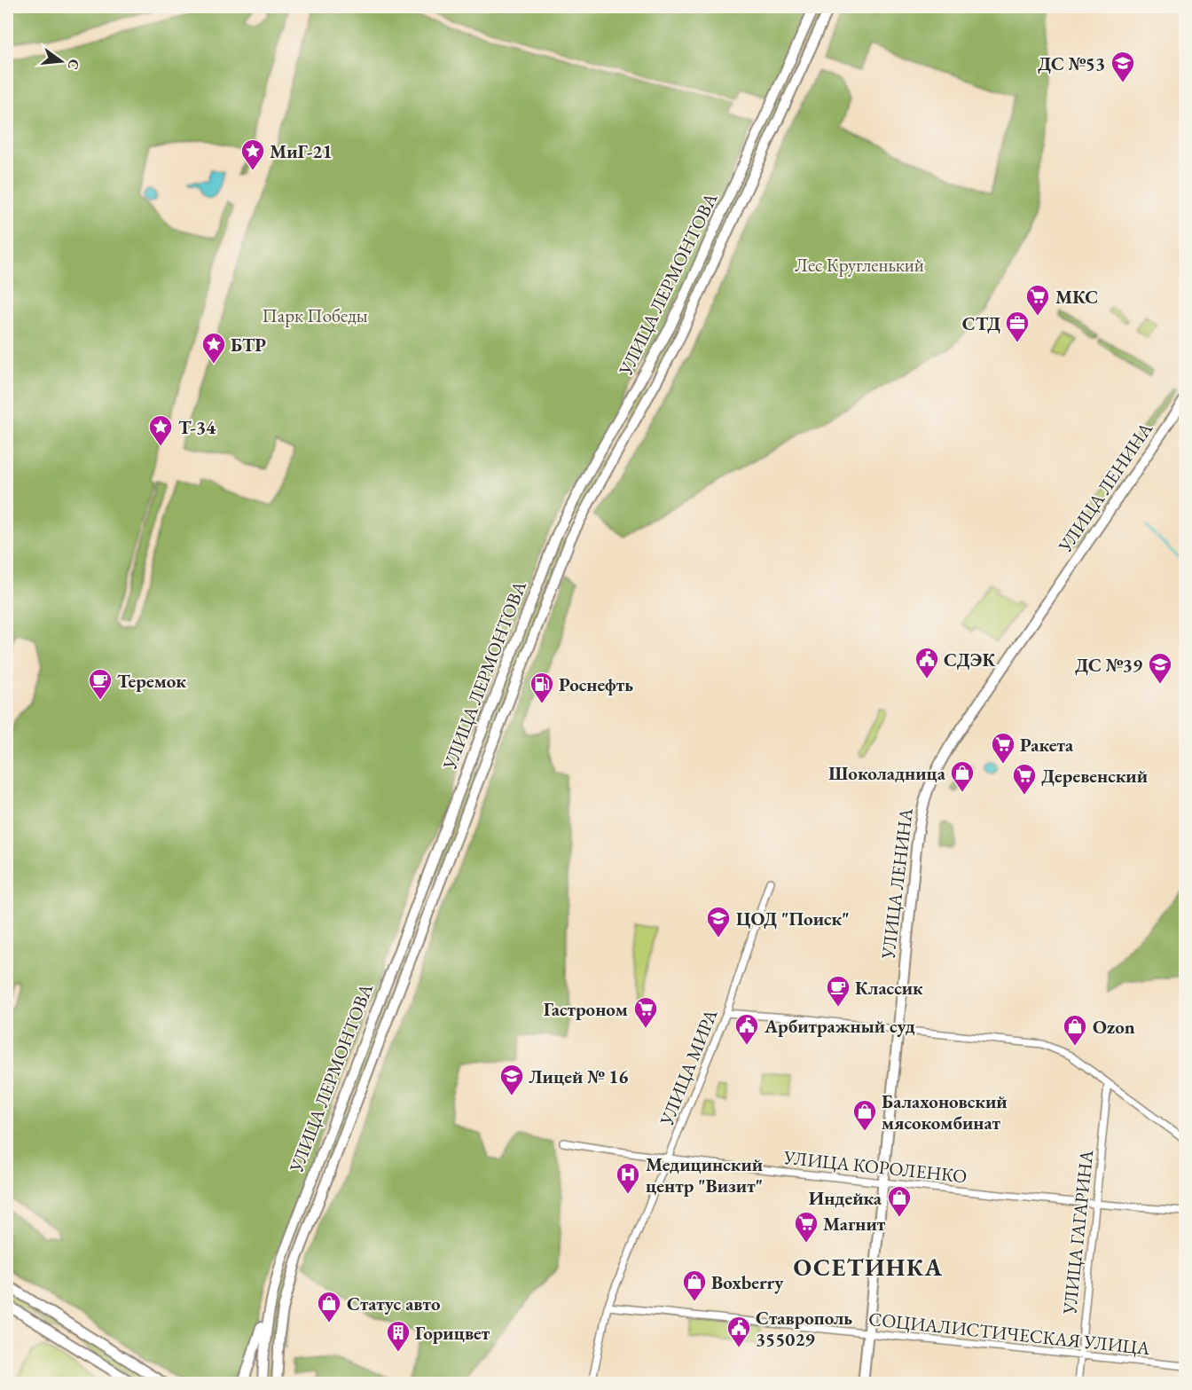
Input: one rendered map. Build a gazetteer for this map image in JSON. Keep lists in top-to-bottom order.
{
  "streets": {
    "main road": ["УЛИЦА ЛЕРМОНТОВА", "УЛИЦА ЛЕНИНА"],
    "street": [
      "УЛИЦА МИРА",
      "УЛИЦА КОРОЛЕНКО",
      "УЛИЦА ГАГАРИНА",
      "СОЦИАЛИСТИЧЕСКАЯ УЛИЦА"
    ]
  },
  "crossings": [
    ["УЛИЦА ЛЕНИНА", "УЛИЦА КОРОЛЕНКО"],
    ["УЛИЦА ЛЕНИНА", "СОЦИАЛИСТИЧЕСКАЯ УЛИЦА"],
    ["УЛИЦА МИРА", "УЛИЦА КОРОЛЕНКО"],
    ["УЛИЦА МИРА", "СОЦИАЛИСТИЧЕСКАЯ УЛИЦА"],
    ["УЛИЦА КОРОЛЕНКО", "УЛИЦА ГАГАРИНА"],
    ["УЛИЦА ГАГАРИНА", "СОЦИАЛИСТИЧЕСКАЯ УЛИЦА"]
  ],
  "districts": ["ОСЕТИНКА"],
  "parks": ["Лес Кругленький", "Парк Победы"],
  "places": {
    "school or university": [
      "ДС №53",
      "ДС №39",
      "ЦОД \"Поиск\"",
      "Лицей № 16"
    ],
    "place": ["МиГ-21", "БТР", "Т-34"],
    "supermarket": [
      "МКС",
      "Ракета",
      "Деревенский",
      "Гастроном",
      "Магнит"
    ],
    "office": ["СТД"],
    "public building": ["СДЭК", "Арбитражный суд", "Ставрополь 355029"],
    "cafe": ["Теремок", "Классик"],
    "fuel station": ["Роснефть"],
    "shop": [
      "Шоколадница",
      "Ozon",
      "Балахоновский мясокомбинат",
      "Индейка",
      "Boxberry",
      "Статус авто"
    ],
    "hospital": ["Медицинский центр \"Визит\""],
    "building": ["Горицвет"]
  },
  "north": "right"
}
